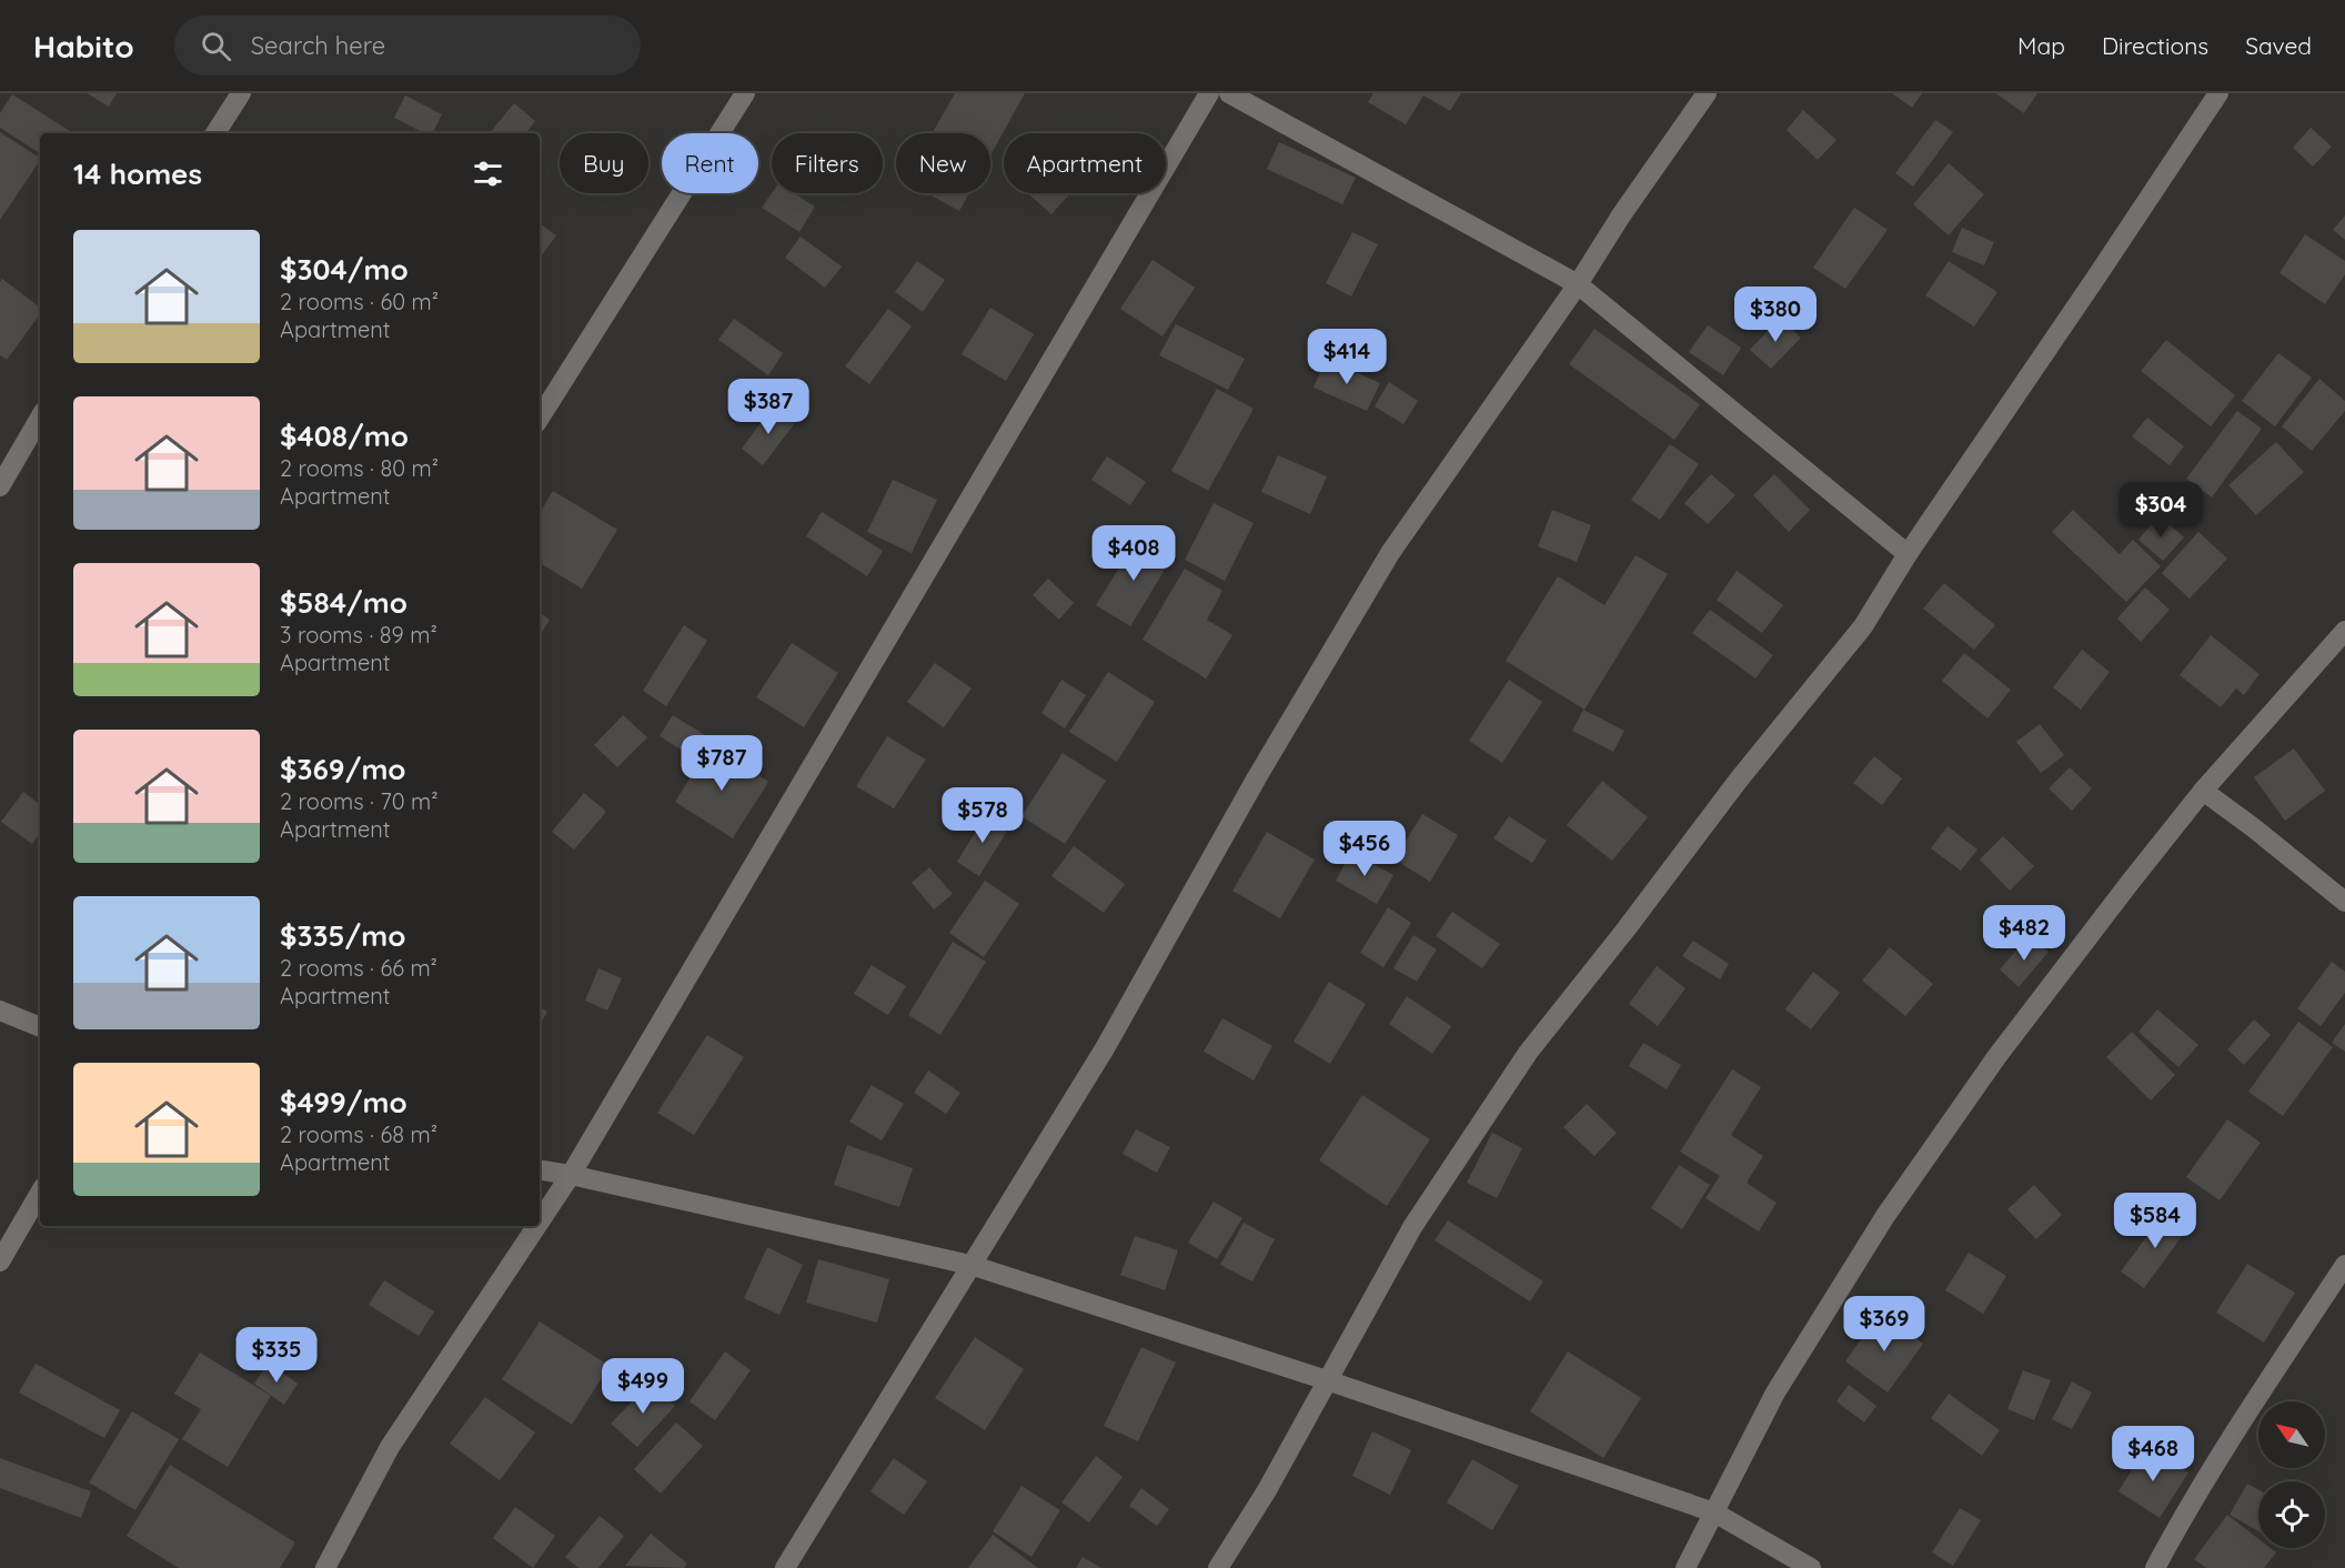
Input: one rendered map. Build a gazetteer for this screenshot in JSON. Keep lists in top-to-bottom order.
{
  "north": "top left",
  "page": {
    "header": "Habito",
    "search": "Search here",
    "nav": ["Map", "Directions", "Saved"],
    "chip": [
      "Buy",
      "Rent",
      "Filters",
      "New",
      "Apartment"
    ],
    "heading": "14 homes",
    "list": [
      {
        "name": "$304/mo",
        "note": "2 rooms · 60 m² · Apartment"
      },
      {
        "name": "$408/mo",
        "note": "2 rooms · 80 m² · Apartment"
      },
      {
        "name": "$584/mo",
        "note": "3 rooms · 89 m² · Apartment"
      },
      {
        "name": "$369/mo",
        "note": "2 rooms · 70 m² · Apartment"
      },
      {
        "name": "$335/mo",
        "note": "2 rooms · 66 m² · Apartment"
      },
      {
        "name": "$499/mo",
        "note": "2 rooms · 68 m² · Apartment"
      }
    ],
    "price": [
      "$380",
      "$414",
      "$387",
      "$304",
      "$408",
      "$787",
      "$578",
      "$456",
      "$482",
      "$584",
      "$369",
      "$335",
      "$499",
      "$468"
    ]
  }
}
